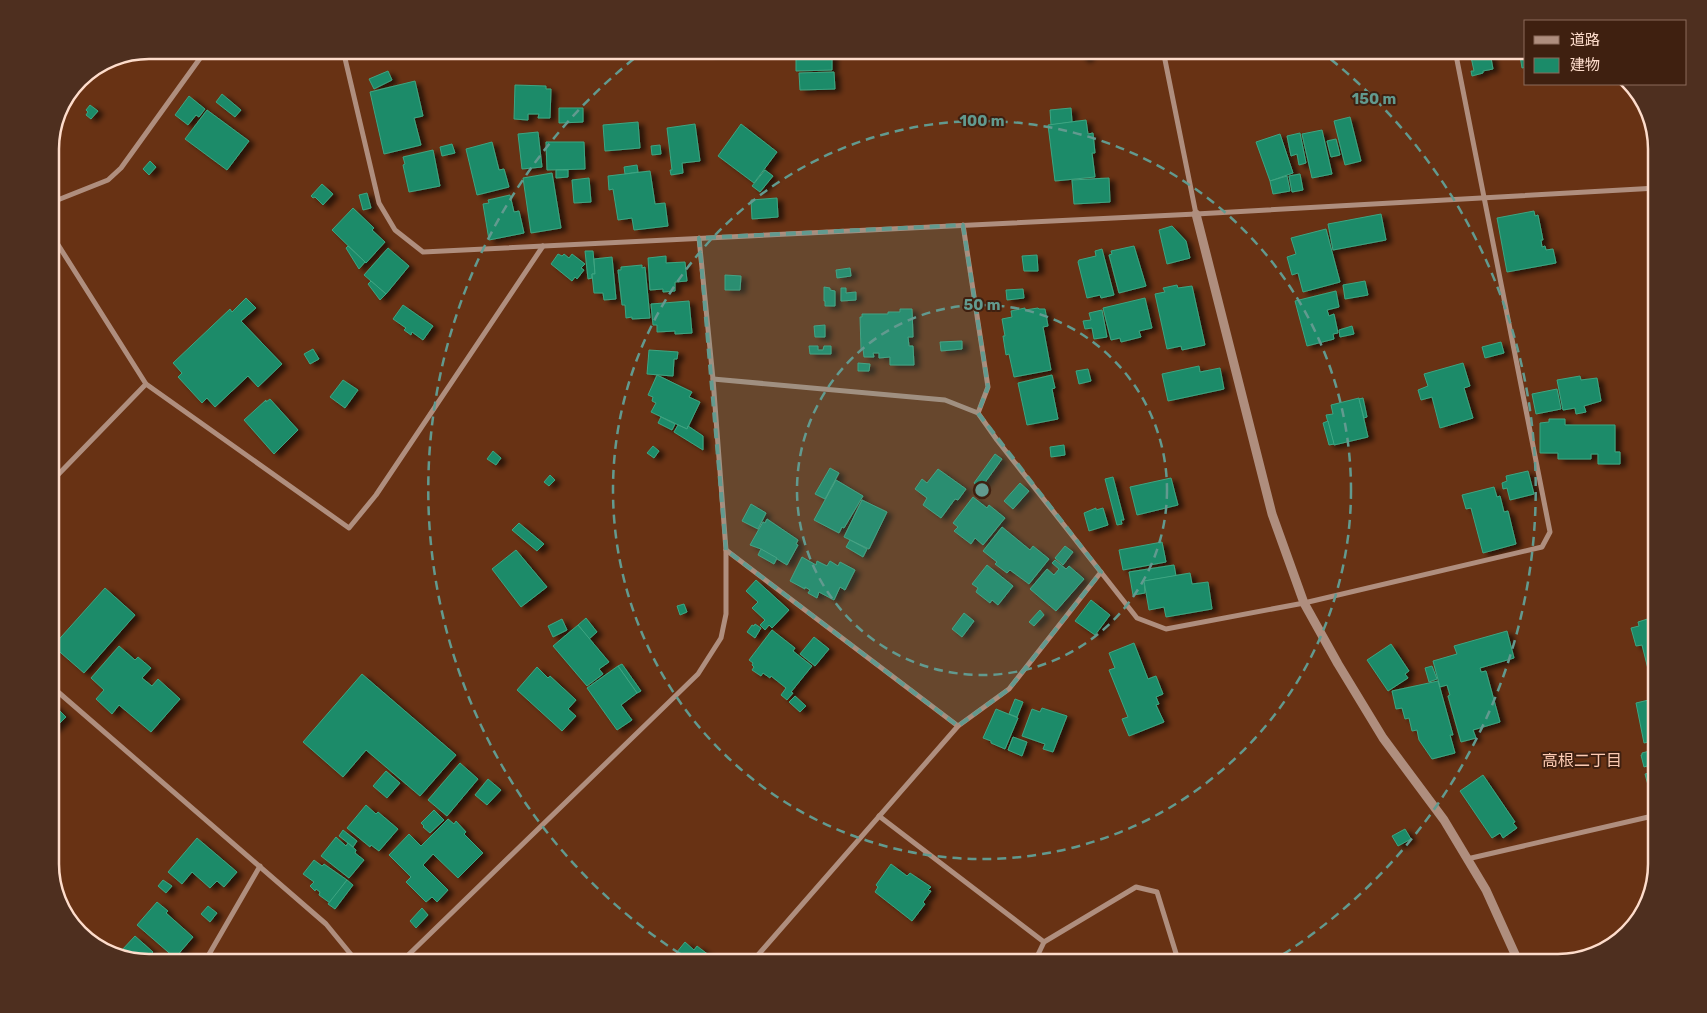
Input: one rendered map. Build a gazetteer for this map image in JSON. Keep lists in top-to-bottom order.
{
  "districts": ["高根二丁目"],
  "legend": ["道路", "建物"],
  "rings": ["150 m", "100 m", "50 m"]
}
